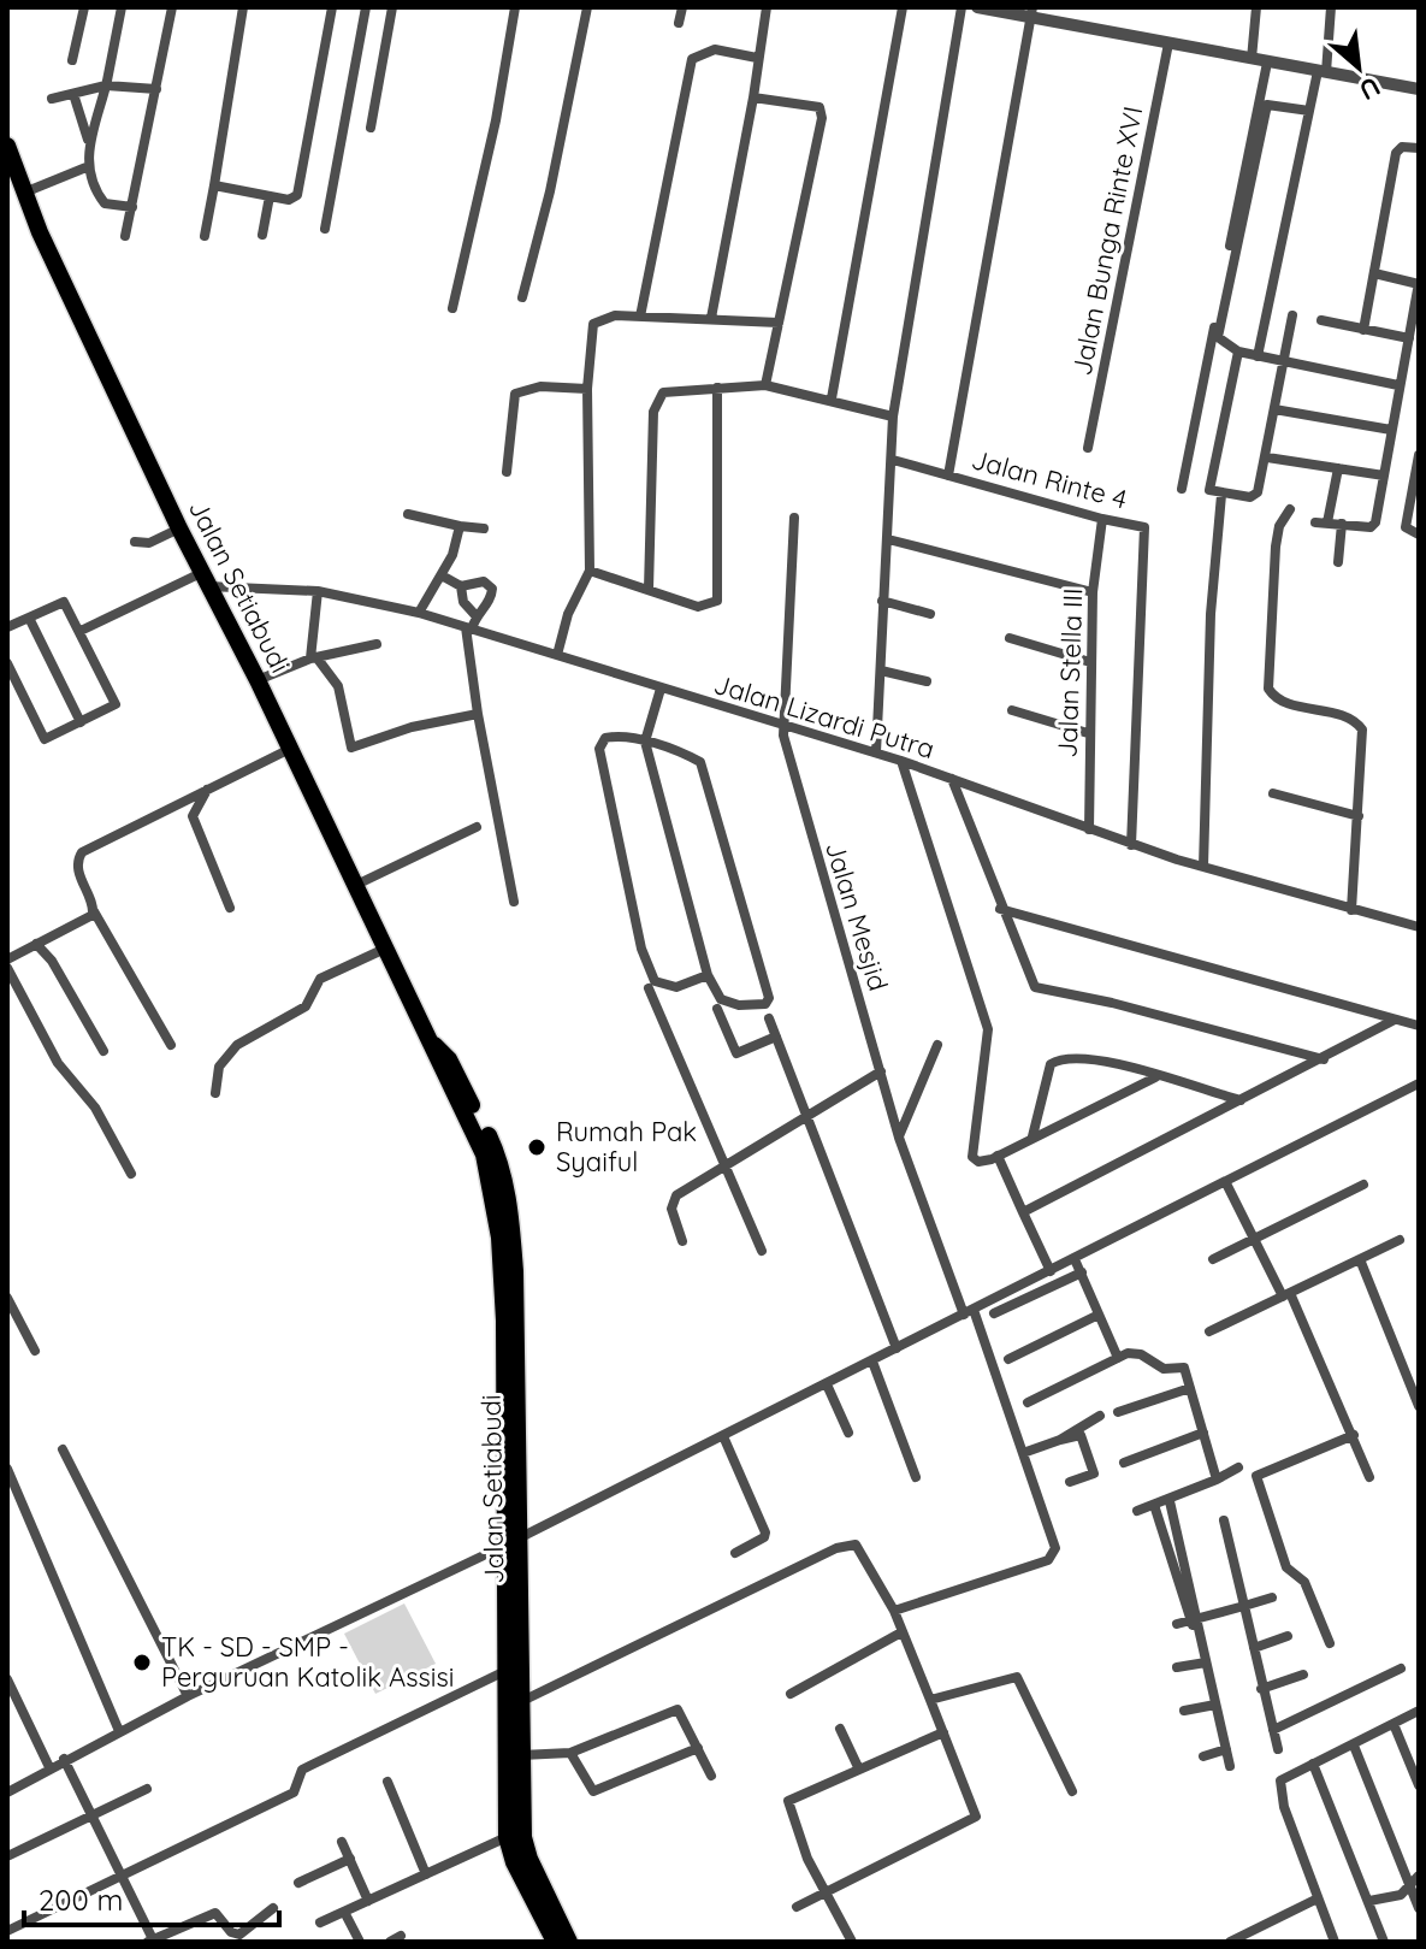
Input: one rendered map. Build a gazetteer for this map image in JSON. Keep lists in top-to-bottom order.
{
  "streets": {
    "main road": ["Jalan Setiabudi"],
    "street": [
      "Jalan Bunga Rinte XVI",
      "Jalan Rinte 4",
      "Jalan Stella III",
      "Jalan Lizardi Putra",
      "Jalan Mesjid"
    ]
  },
  "crossings": [
    ["Jalan Rinte 4", "Jalan Stella III"],
    ["Jalan Rinte 4", "Jalan Lizardi Putra"],
    ["Jalan Setiabudi", "Jalan Lizardi Putra"],
    ["Jalan Stella III", "Jalan Lizardi Putra"],
    ["Jalan Lizardi Putra", "Jalan Mesjid"]
  ],
  "places": ["Rumah Pak Syaiful", "TK - SD - SMP - Perguruan Katolik Assisi"],
  "scale_bar": "200 m",
  "north": "bottom right"
}
